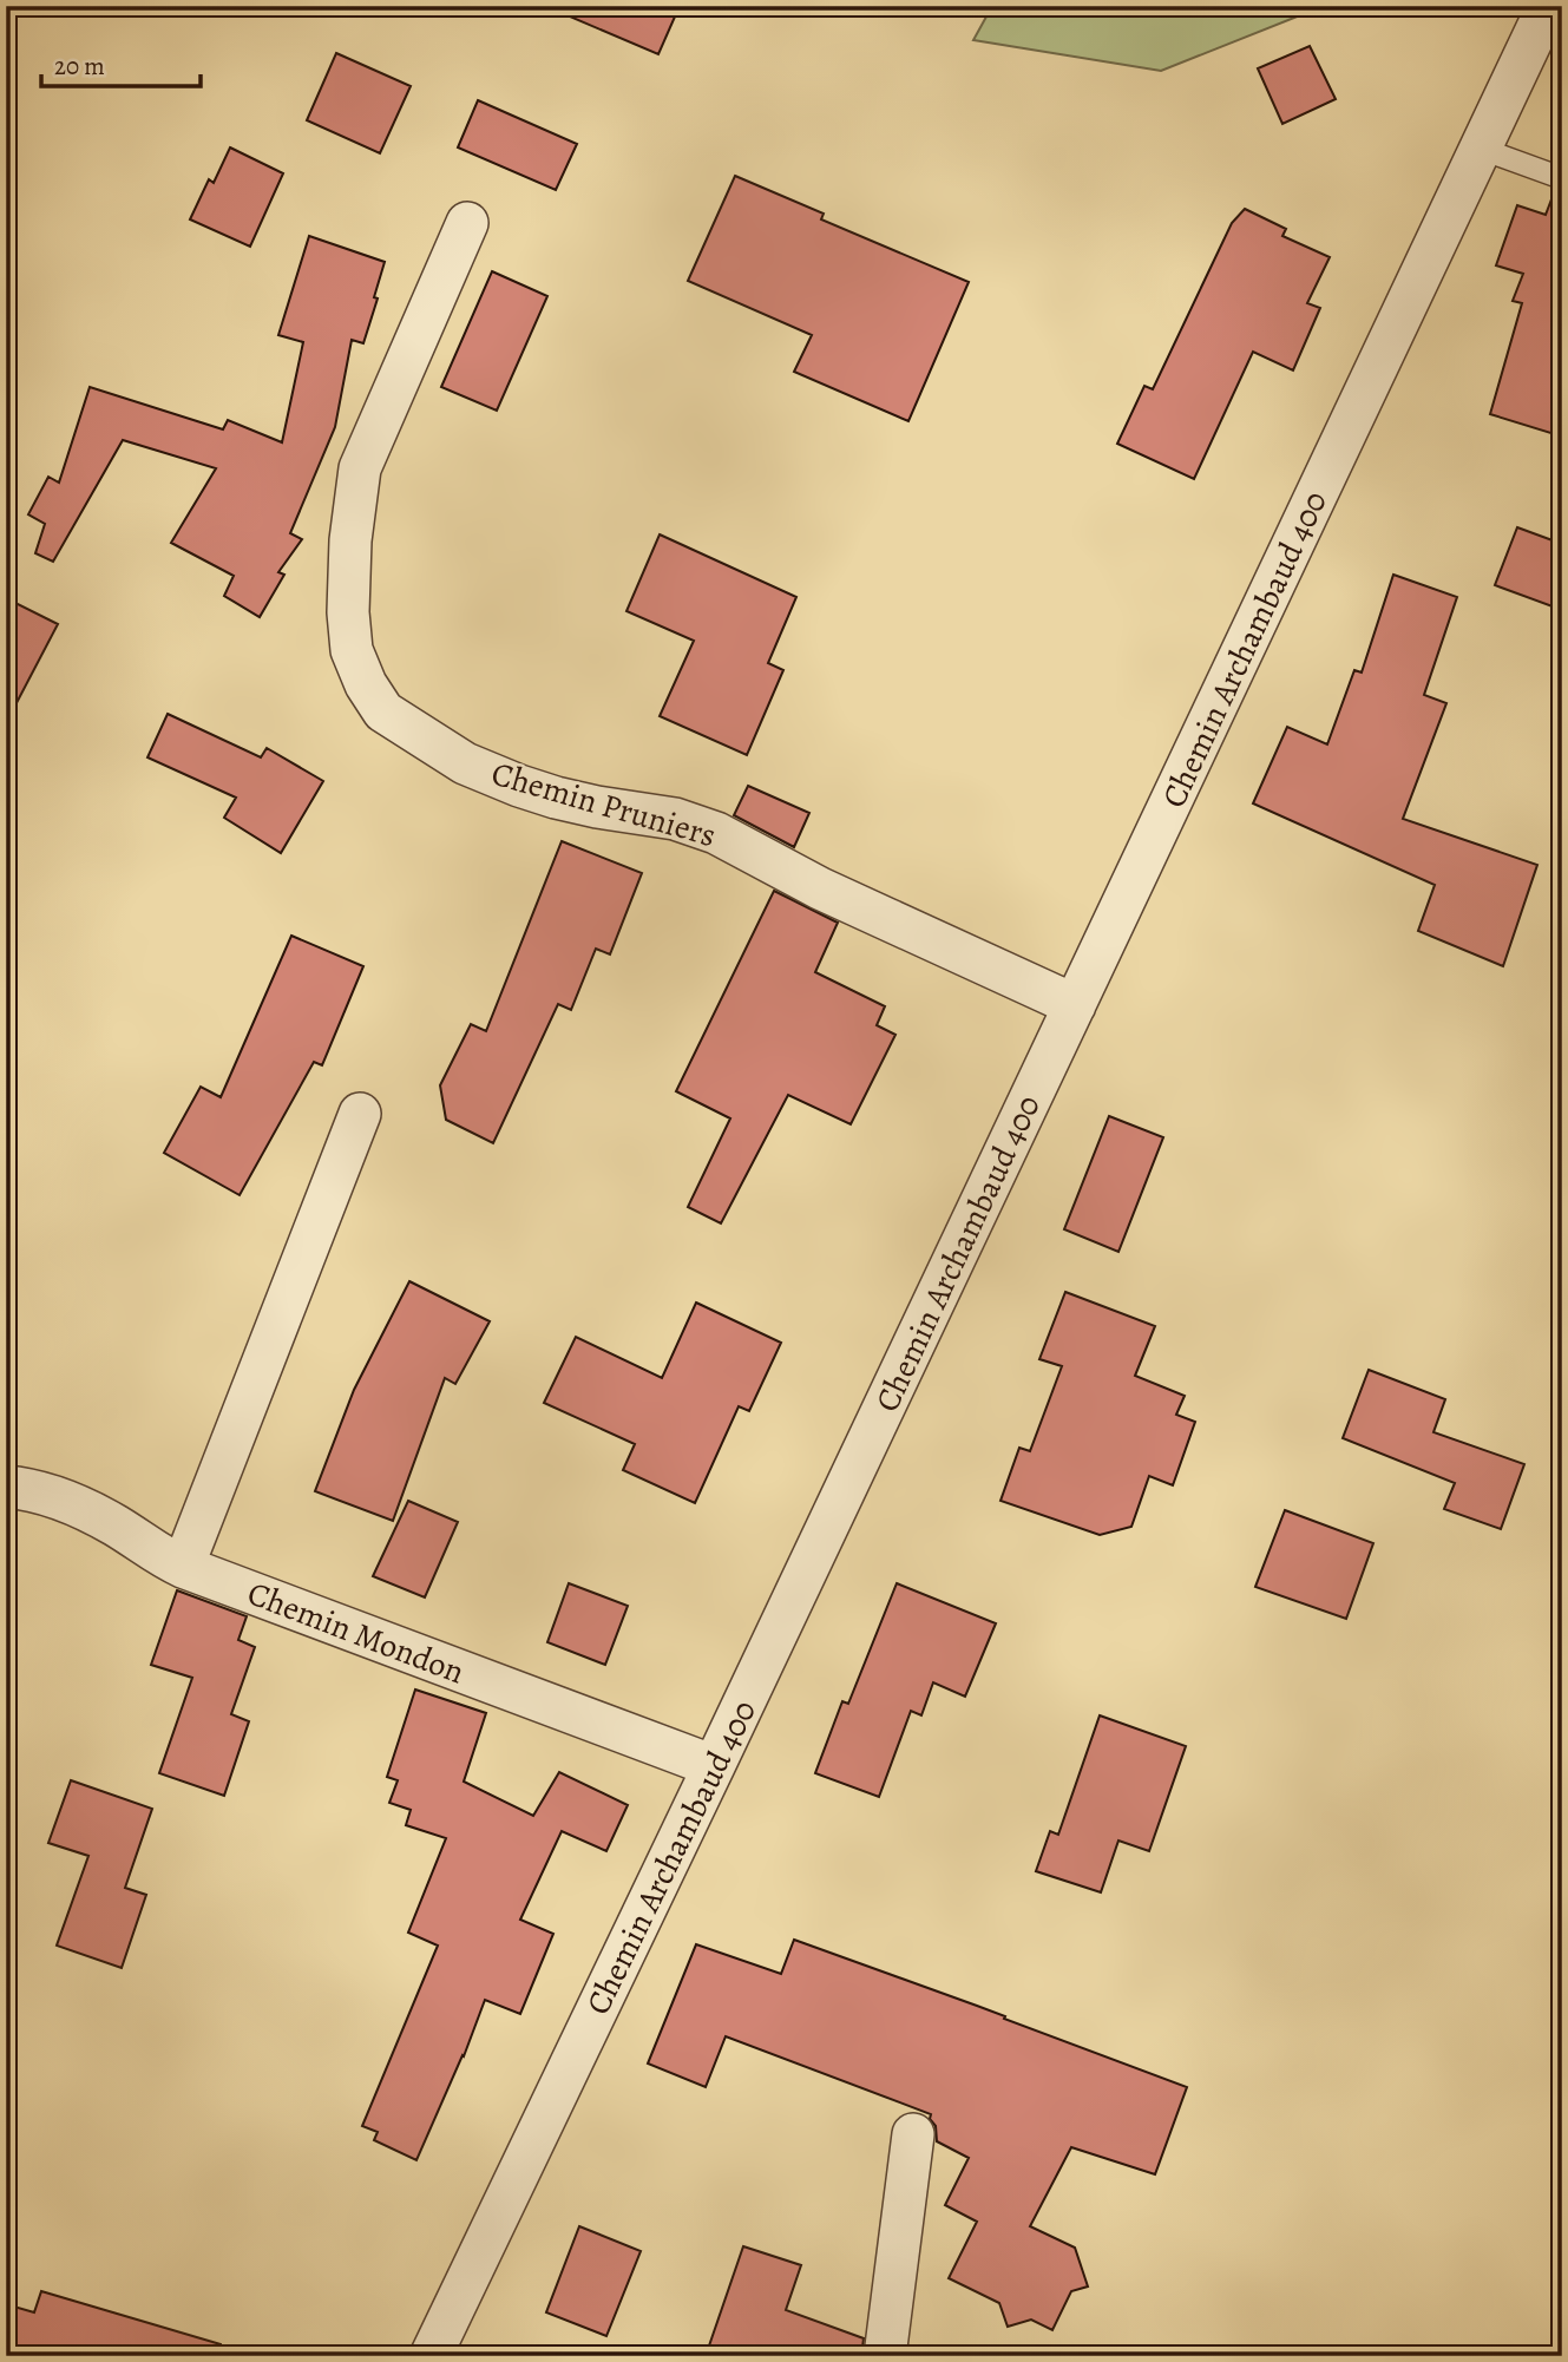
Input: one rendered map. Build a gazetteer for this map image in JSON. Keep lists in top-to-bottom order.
{
  "streets": {
    "street": ["Chemin Archambaud 400", "Chemin Pruniers", "Chemin Mondon"]
  },
  "crossings": [
    ["Chemin Archambaud 400", "Chemin Pruniers"],
    ["Chemin Archambaud 400", "Chemin Mondon"]
  ],
  "scale_bar": "20 m"
}
